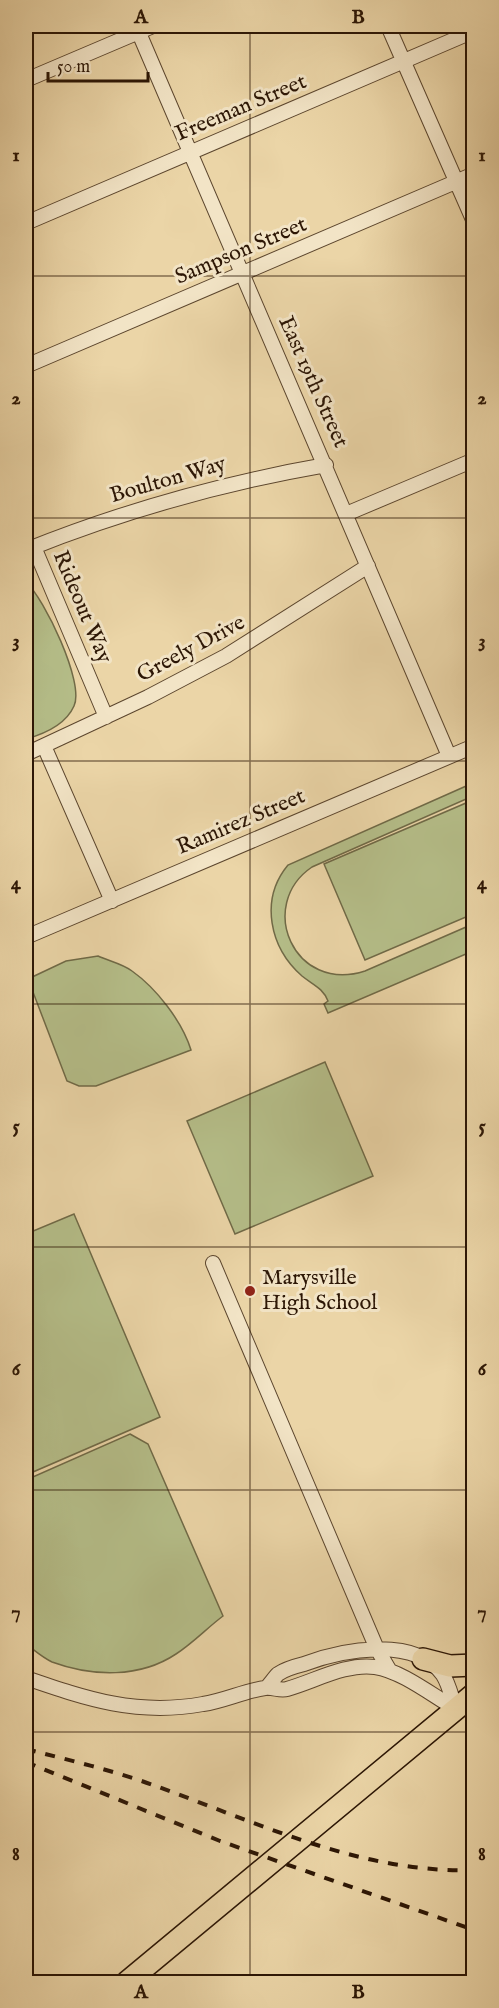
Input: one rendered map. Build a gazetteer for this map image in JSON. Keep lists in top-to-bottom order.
{
  "streets": {
    "street": [
      "Freeman Street",
      "Sampson Street",
      "East 19th Street",
      "Boulton Way",
      "Rideout Way",
      "Greely Drive",
      "Ramirez Street"
    ]
  },
  "crossings": [
    ["Freeman Street", "East 19th Street"],
    ["Sampson Street", "East 19th Street"],
    ["East 19th Street", "Boulton Way"],
    ["East 19th Street", "Greely Drive"],
    ["East 19th Street", "Ramirez Street"],
    ["Boulton Way", "Rideout Way"],
    ["Rideout Way", "Greely Drive"]
  ],
  "places": ["Marysville High School"],
  "scale_bar": "50 m",
  "grid": {
    "columns": ["A", "B"],
    "rows": [
      "1",
      "2",
      "3",
      "4",
      "5",
      "6",
      "7",
      "8"
    ]
  }
}
